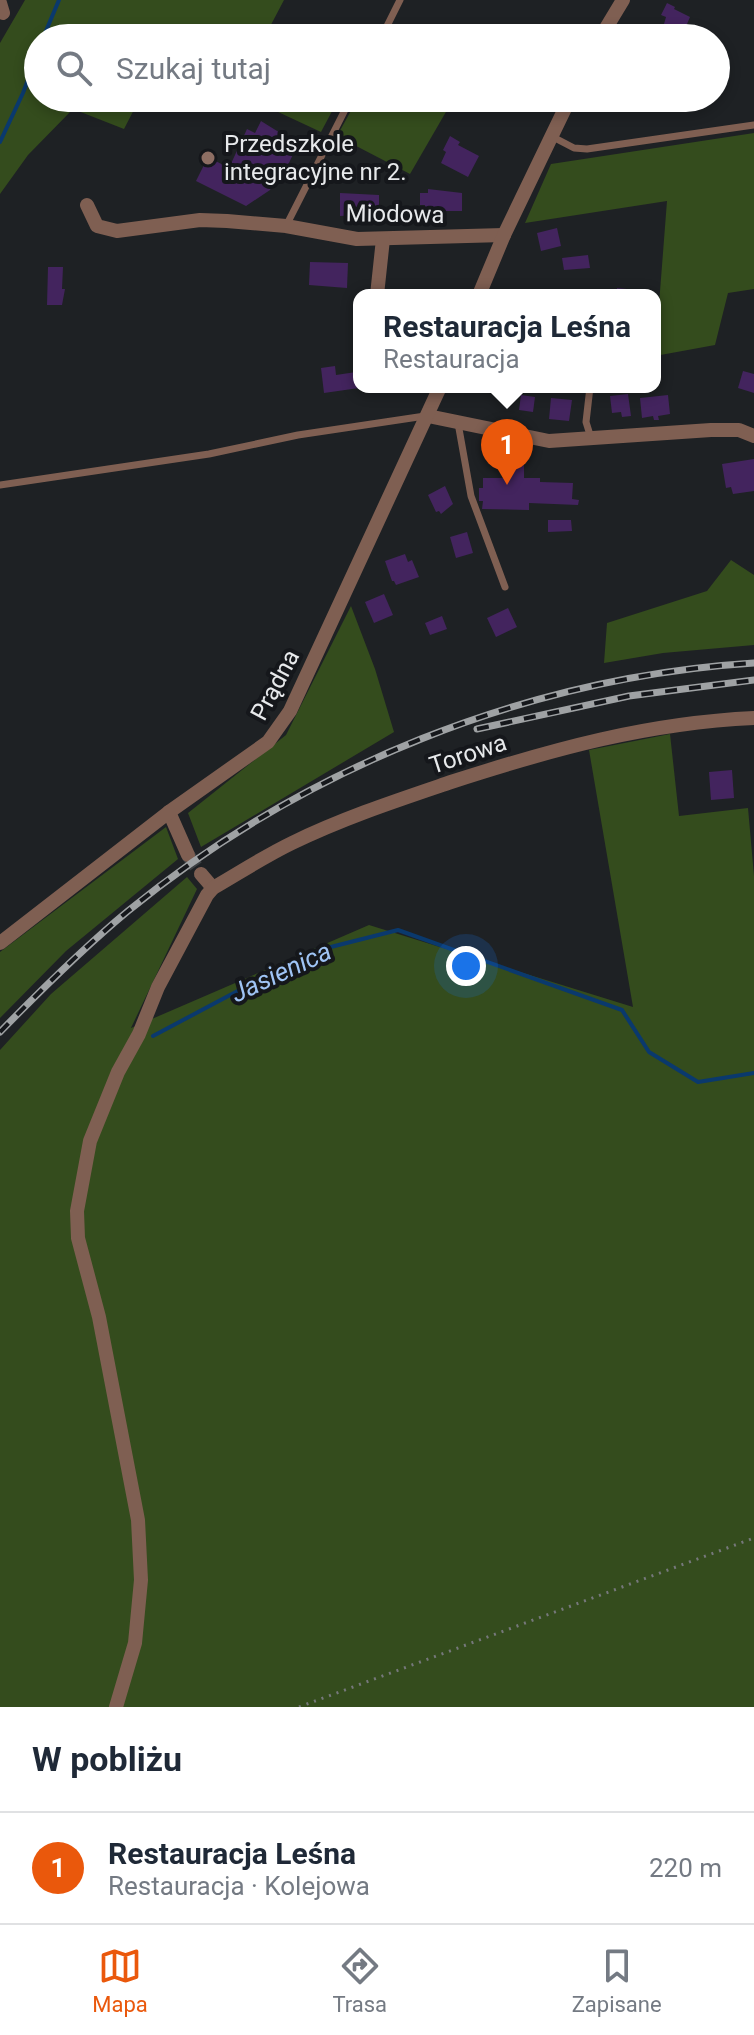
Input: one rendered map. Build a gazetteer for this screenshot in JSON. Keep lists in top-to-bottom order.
{
  "streets": {
    "street": ["Miodowa", "Prądna", "Torowa"]
  },
  "water": ["Jasienica"],
  "places": ["Przedszkole integracyjne nr 2."],
  "page": {
    "search": "Szukaj tutaj",
    "popup": ["Restauracja Leśna", "Restauracja"],
    "pins": "1",
    "heading": "W pobliżu",
    "list": [
      {
        "mark": "1",
        "name": "Restauracja Leśna",
        "note": "Restauracja · Kolejowa",
        "value": "220 m"
      }
    ],
    "nav": ["Mapa", "Trasa", "Zapisane"]
  }
}
